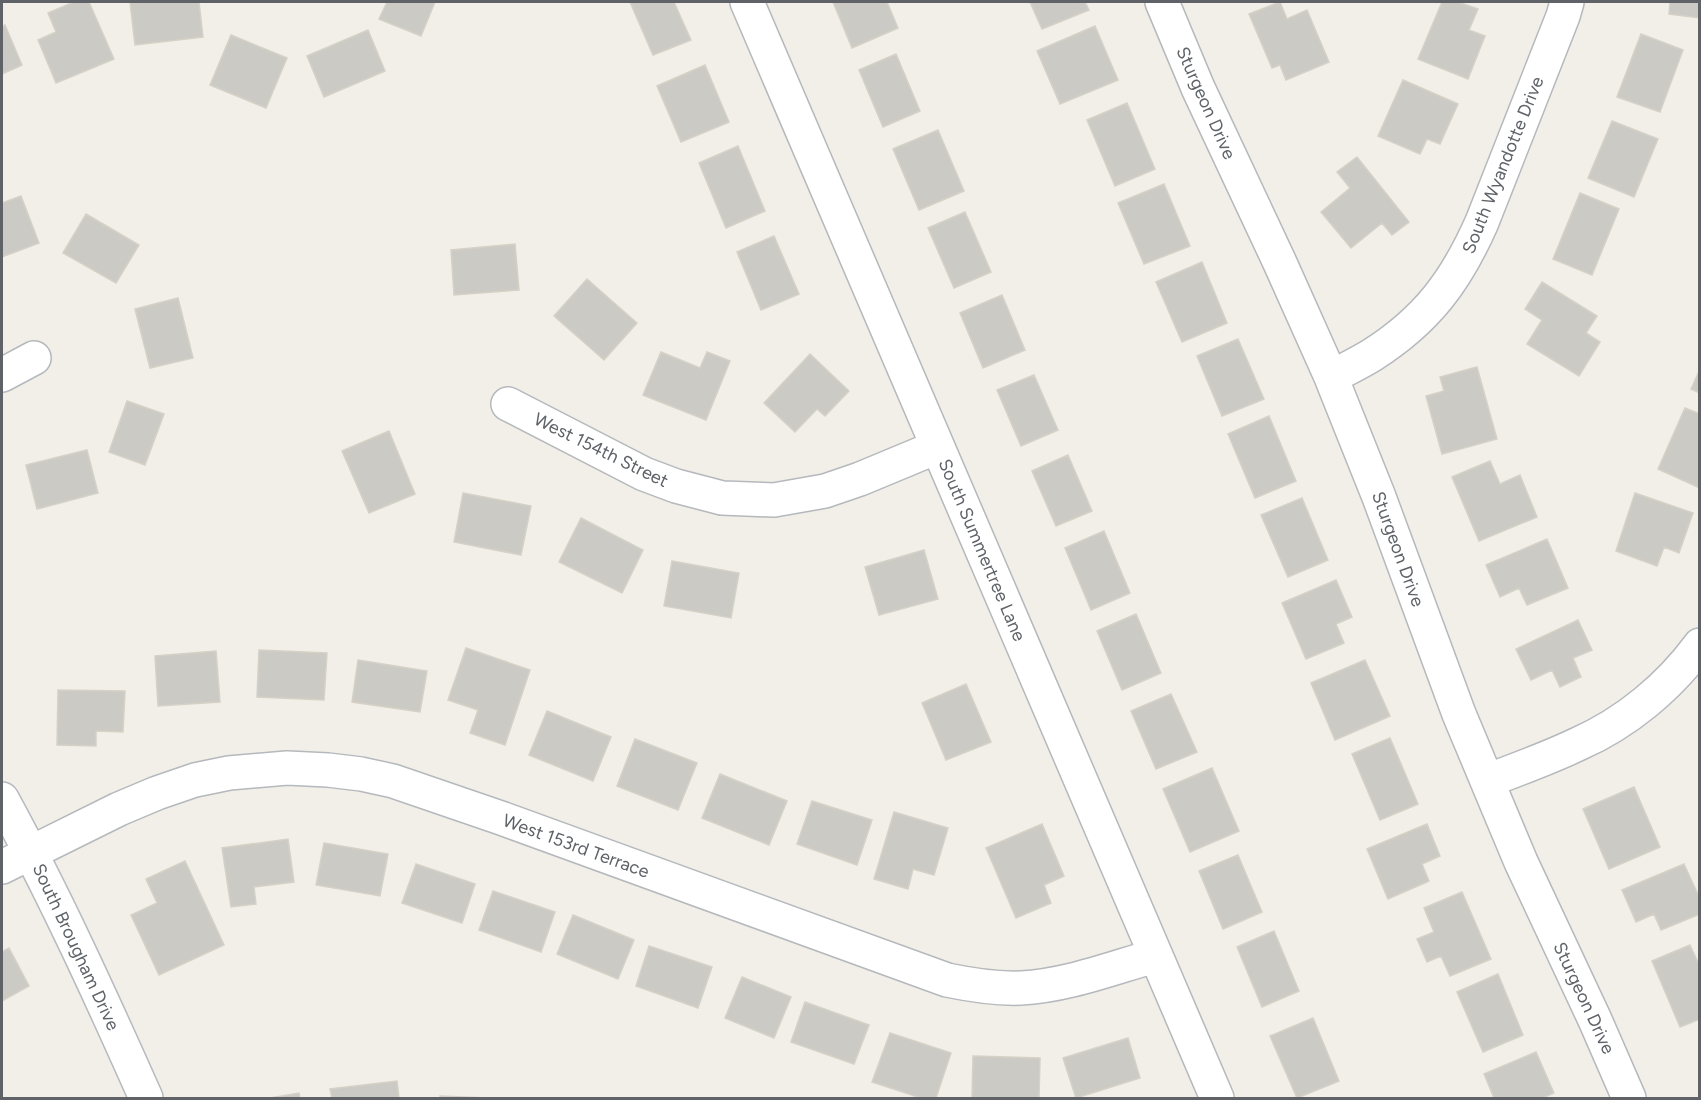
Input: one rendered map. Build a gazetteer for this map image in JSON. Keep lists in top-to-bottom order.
{
  "streets": {
    "street": [
      "Sturgeon Drive",
      "South Wyandotte Drive",
      "West 154th Street",
      "South Summertree Lane",
      "West 153rd Terrace",
      "South Brougham Drive"
    ]
  },
  "crossings": [
    ["Sturgeon Drive", "South Wyandotte Drive"],
    ["West 154th Street", "South Summertree Lane"],
    ["South Summertree Lane", "West 153rd Terrace"],
    ["West 153rd Terrace", "South Brougham Drive"]
  ]
}
